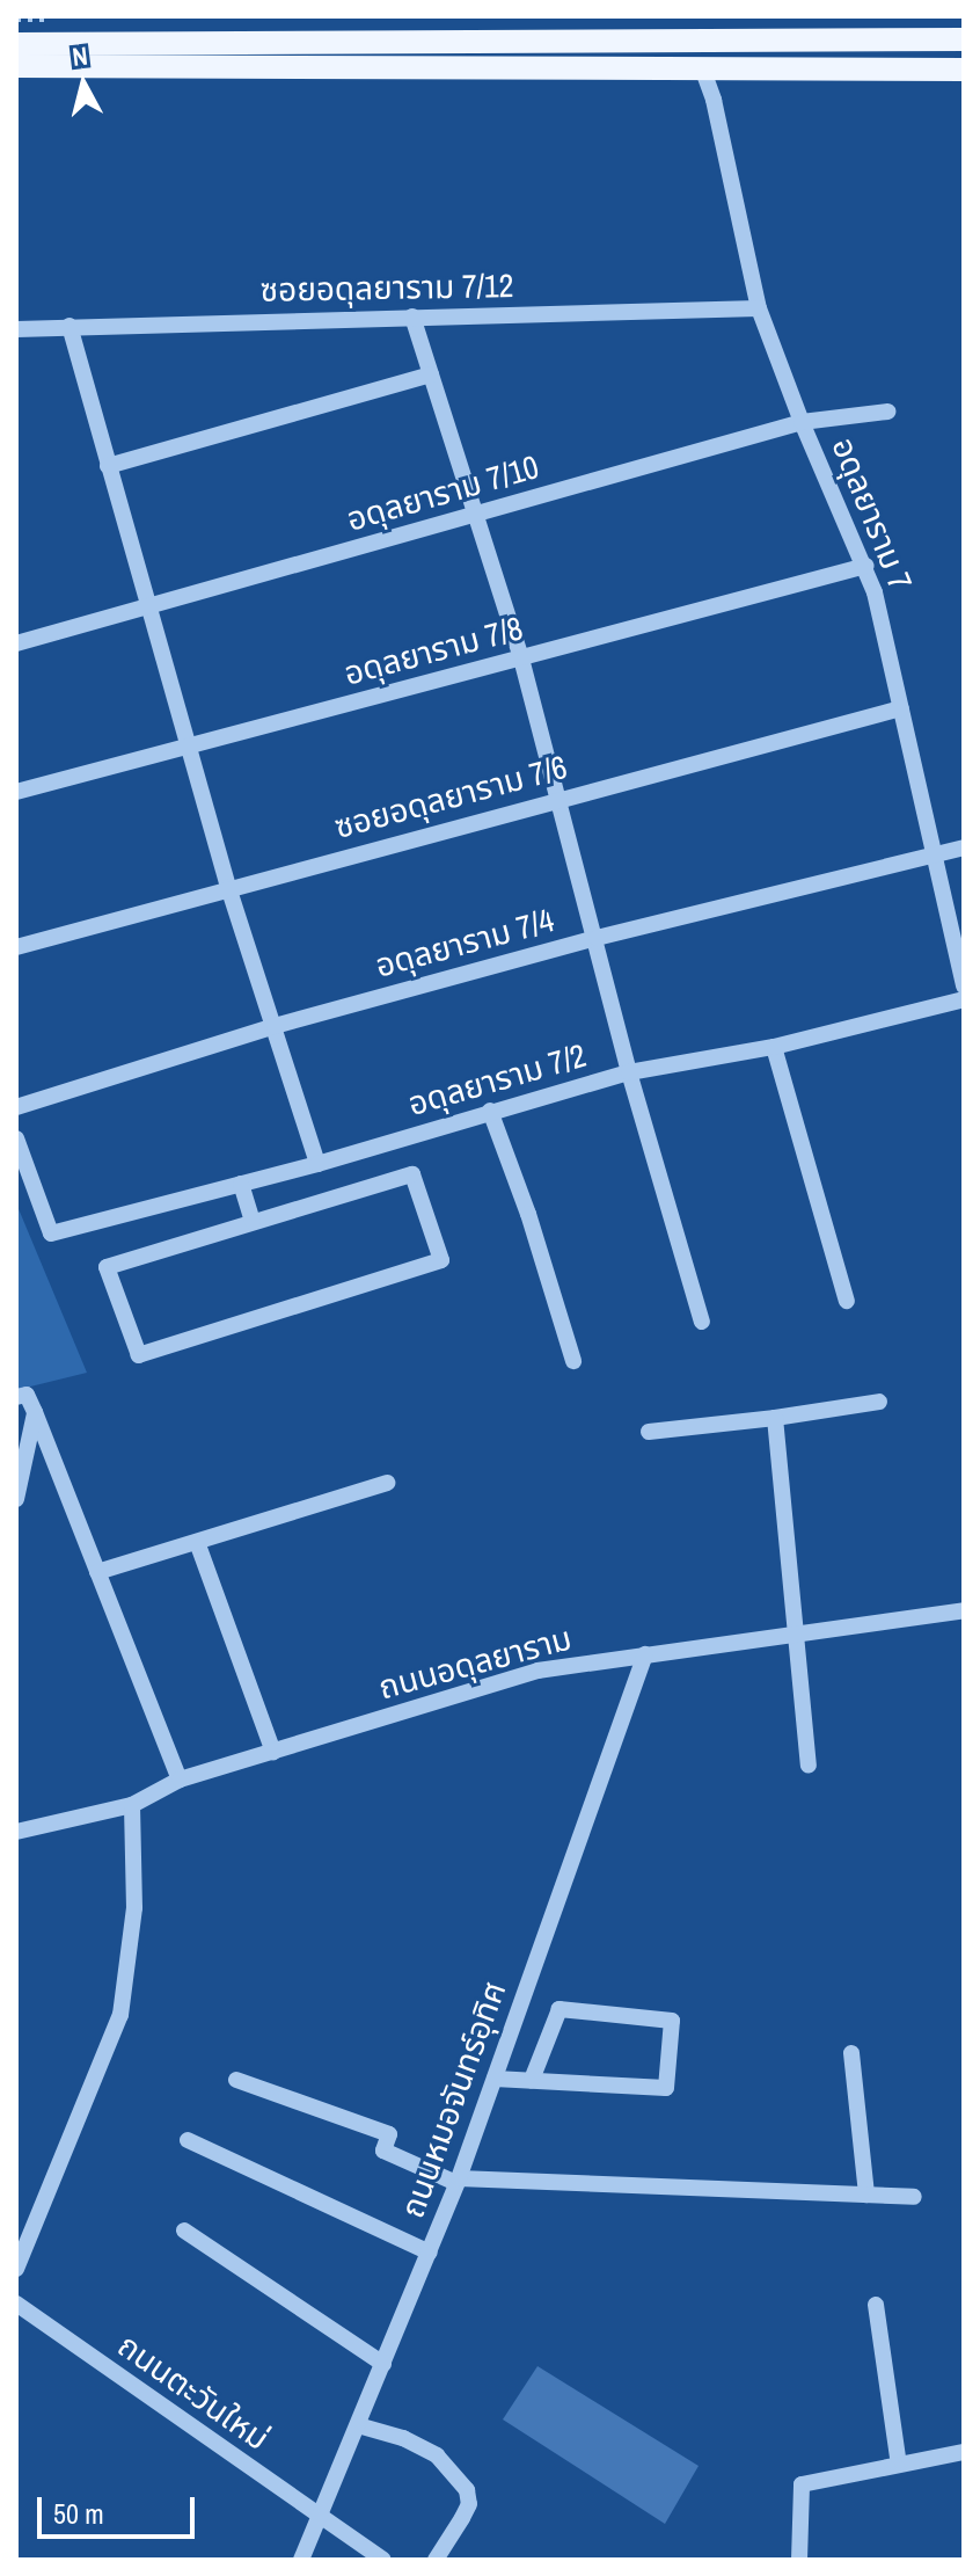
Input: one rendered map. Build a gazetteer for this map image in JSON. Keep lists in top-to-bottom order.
{
  "streets": {
    "street": [
      "ซอยอดุลยาราม 7/12",
      "อดุลยาราม 7/10",
      "อดุลยาราม 7",
      "อดุลยาราม 7/8",
      "ซอยอดุลยาราม 7/6",
      "อดุลยาราม 7/4",
      "อดุลยาราม 7/2",
      "ถนนอดุลยาราม",
      "ถนนหมอจันทร์อุทิศ",
      "ถนนตะวันใหม่"
    ]
  },
  "crossings": [
    ["ซอยอดุลยาราม 7/12", "อดุลยาราม 7"],
    ["อดุลยาราม 7/10", "อดุลยาราม 7"],
    ["อดุลยาราม 7", "อดุลยาราม 7/8"],
    ["อดุลยาราม 7", "ซอยอดุลยาราม 7/6"],
    ["อดุลยาราม 7", "อดุลยาราม 7/4"],
    ["ถนนอดุลยาราม", "ถนนหมอจันทร์อุทิศ"],
    ["ถนนหมอจันทร์อุทิศ", "ถนนตะวันใหม่"]
  ],
  "scale_bar": "50 m",
  "north": "top"
}
